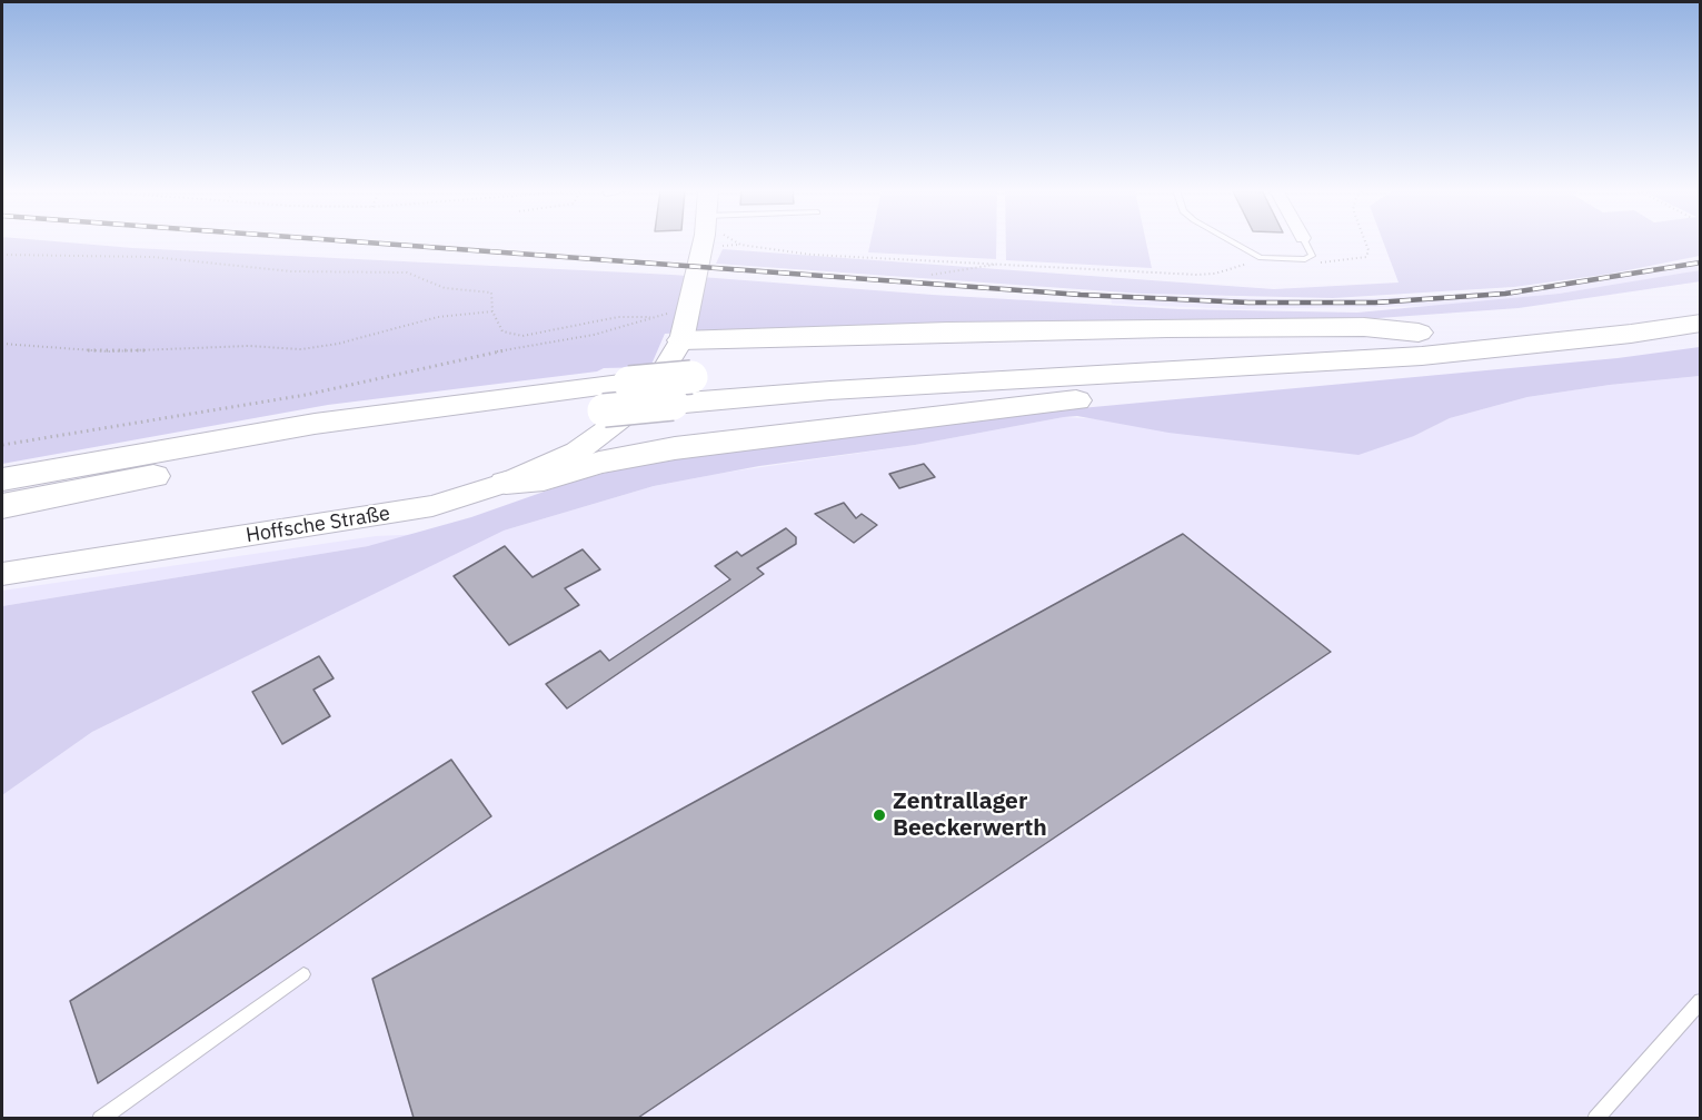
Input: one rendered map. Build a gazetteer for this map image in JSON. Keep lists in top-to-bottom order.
{
  "streets": {
    "street": ["Hoffsche Straße"]
  },
  "places": ["Zentrallager Beeckerwerth"]
}
